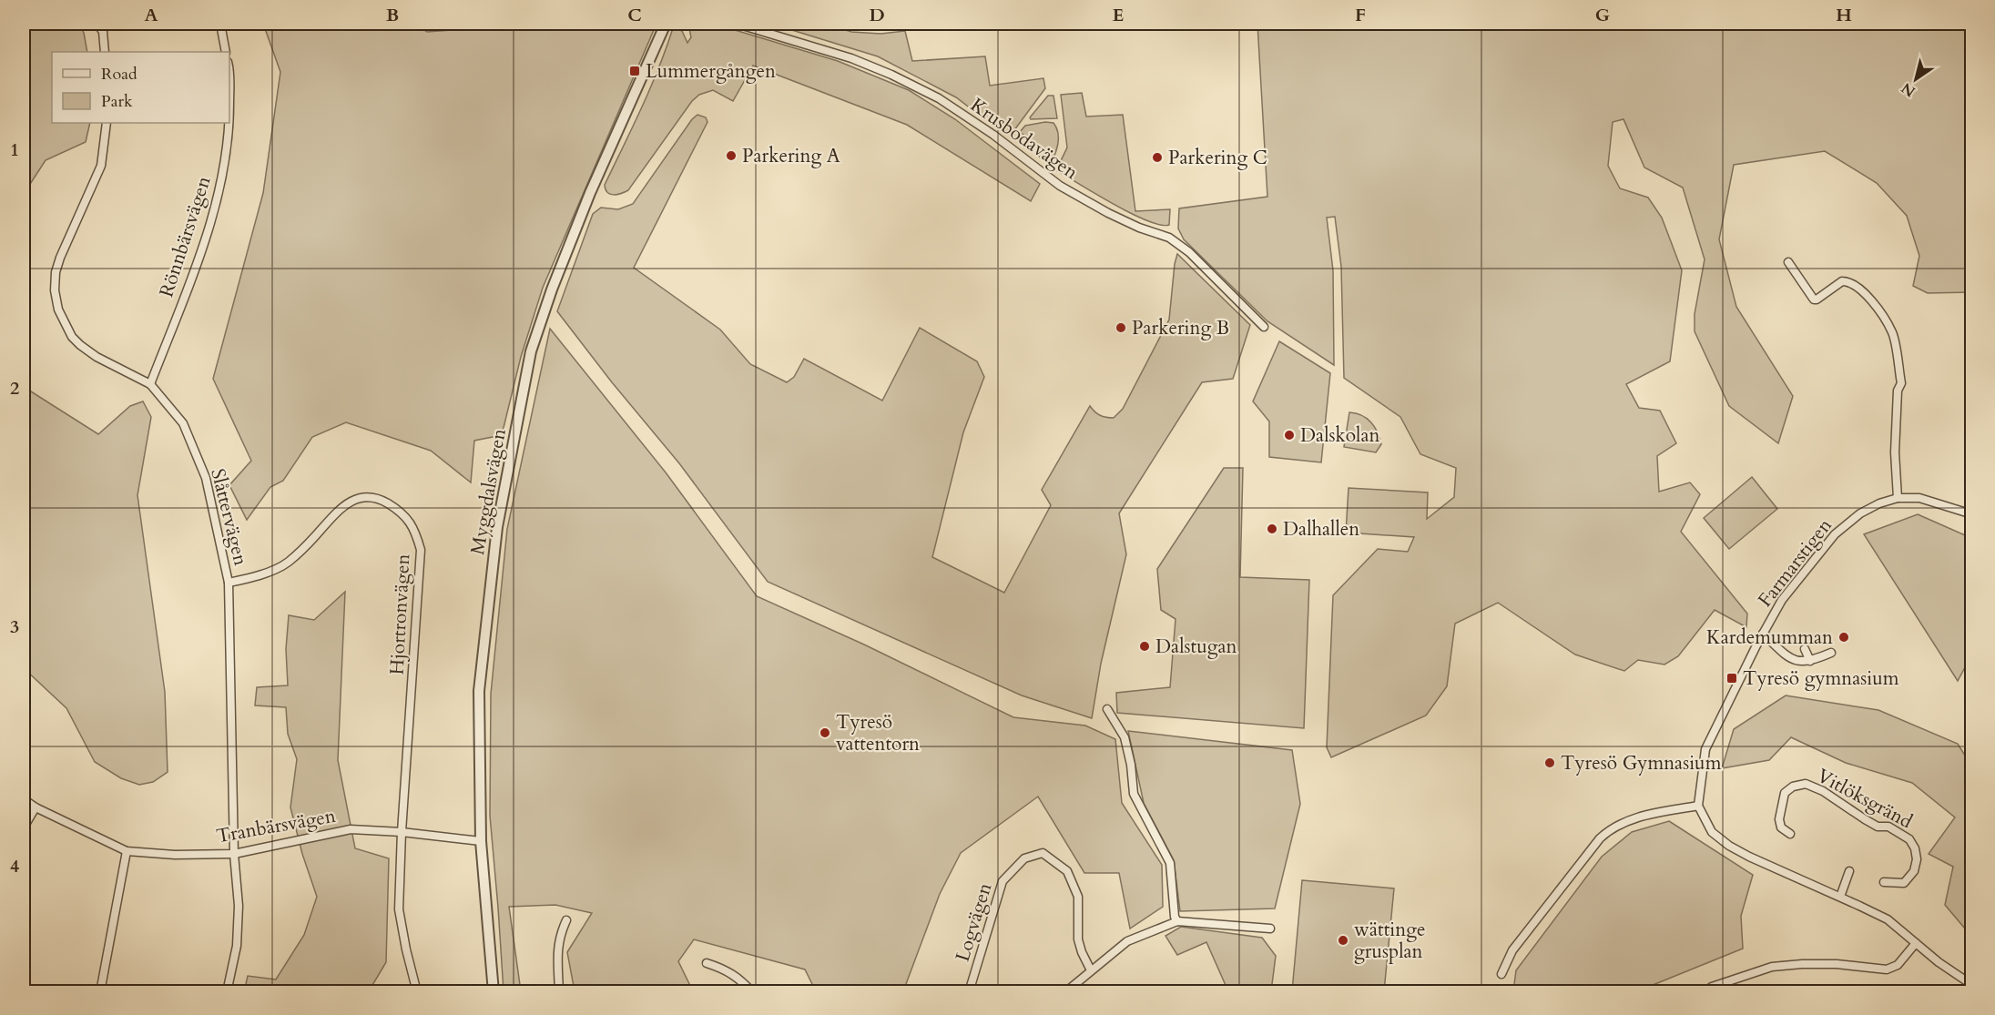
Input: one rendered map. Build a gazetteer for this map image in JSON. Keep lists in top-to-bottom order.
{
  "streets": {
    "street": [
      "Krusbodavägen",
      "Rönnbärsvägen",
      "Myggdalsvägen",
      "Slåttervägen",
      "Farmarstigen",
      "Hjortronvägen",
      "Vitlöksgränd",
      "Tranbärsvägen",
      "Logvägen"
    ]
  },
  "crossings": [
    ["Rönnbärsvägen", "Slåttervägen"],
    ["Myggdalsvägen", "Tranbärsvägen"],
    ["Slåttervägen", "Hjortronvägen"],
    ["Slåttervägen", "Tranbärsvägen"],
    ["Hjortronvägen", "Tranbärsvägen"]
  ],
  "places": {
    "transit": ["Lummergången", "Tyresö gymnasium"],
    "other": [
      "Parkering A",
      "Parkering C",
      "Parkering B",
      "Dalskolan",
      "Dalhallen",
      "Kardemumman",
      "Dalstugan",
      "Tyresö vattentorn",
      "Tyresö Gymnasium",
      "wättinge grusplan"
    ]
  },
  "legend": ["Road", "Park"],
  "north": "bottom left",
  "grid": {
    "columns": [
      "A",
      "B",
      "C",
      "D",
      "E",
      "F",
      "G",
      "H"
    ],
    "rows": [
      "1",
      "2",
      "3",
      "4"
    ]
  }
}
